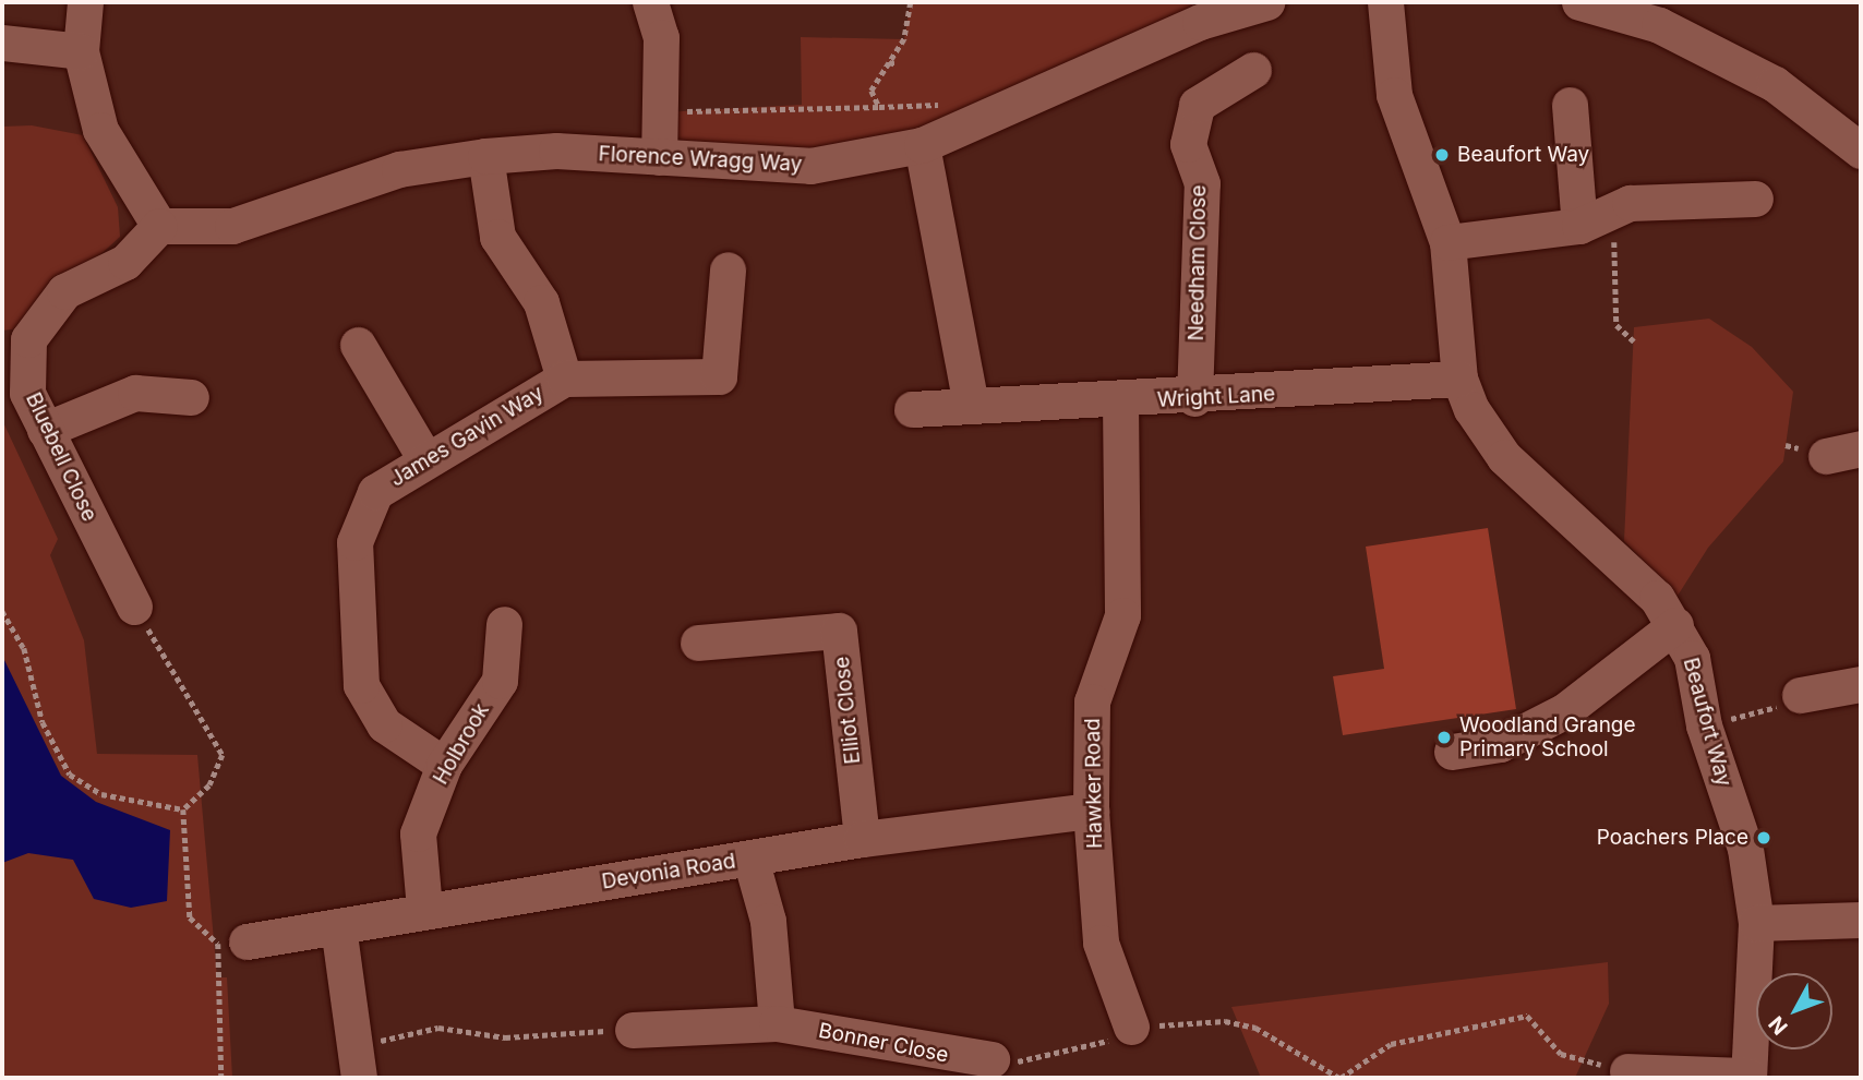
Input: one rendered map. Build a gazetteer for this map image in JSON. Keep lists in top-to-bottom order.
{
  "streets": {
    "street": [
      "Florence Wragg Way",
      "Needham Close",
      "Wright Lane",
      "James Gavin Way",
      "Bluebell Close",
      "Elliot Close",
      "Beaufort Way",
      "Holbrook",
      "Hawker Road",
      "Devonia Road",
      "Bonner Close"
    ]
  },
  "crossings": [
    ["Florence Wragg Way", "Bluebell Close"],
    ["Needham Close", "Wright Lane"],
    ["Wright Lane", "Beaufort Way"],
    ["Wright Lane", "Hawker Road"],
    ["James Gavin Way", "Holbrook"],
    ["Elliot Close", "Devonia Road"],
    ["Holbrook", "Devonia Road"],
    ["Hawker Road", "Devonia Road"]
  ],
  "places": ["Beaufort Way", "Woodland Grange Primary School", "Poachers Place"],
  "north": "bottom left"
}
